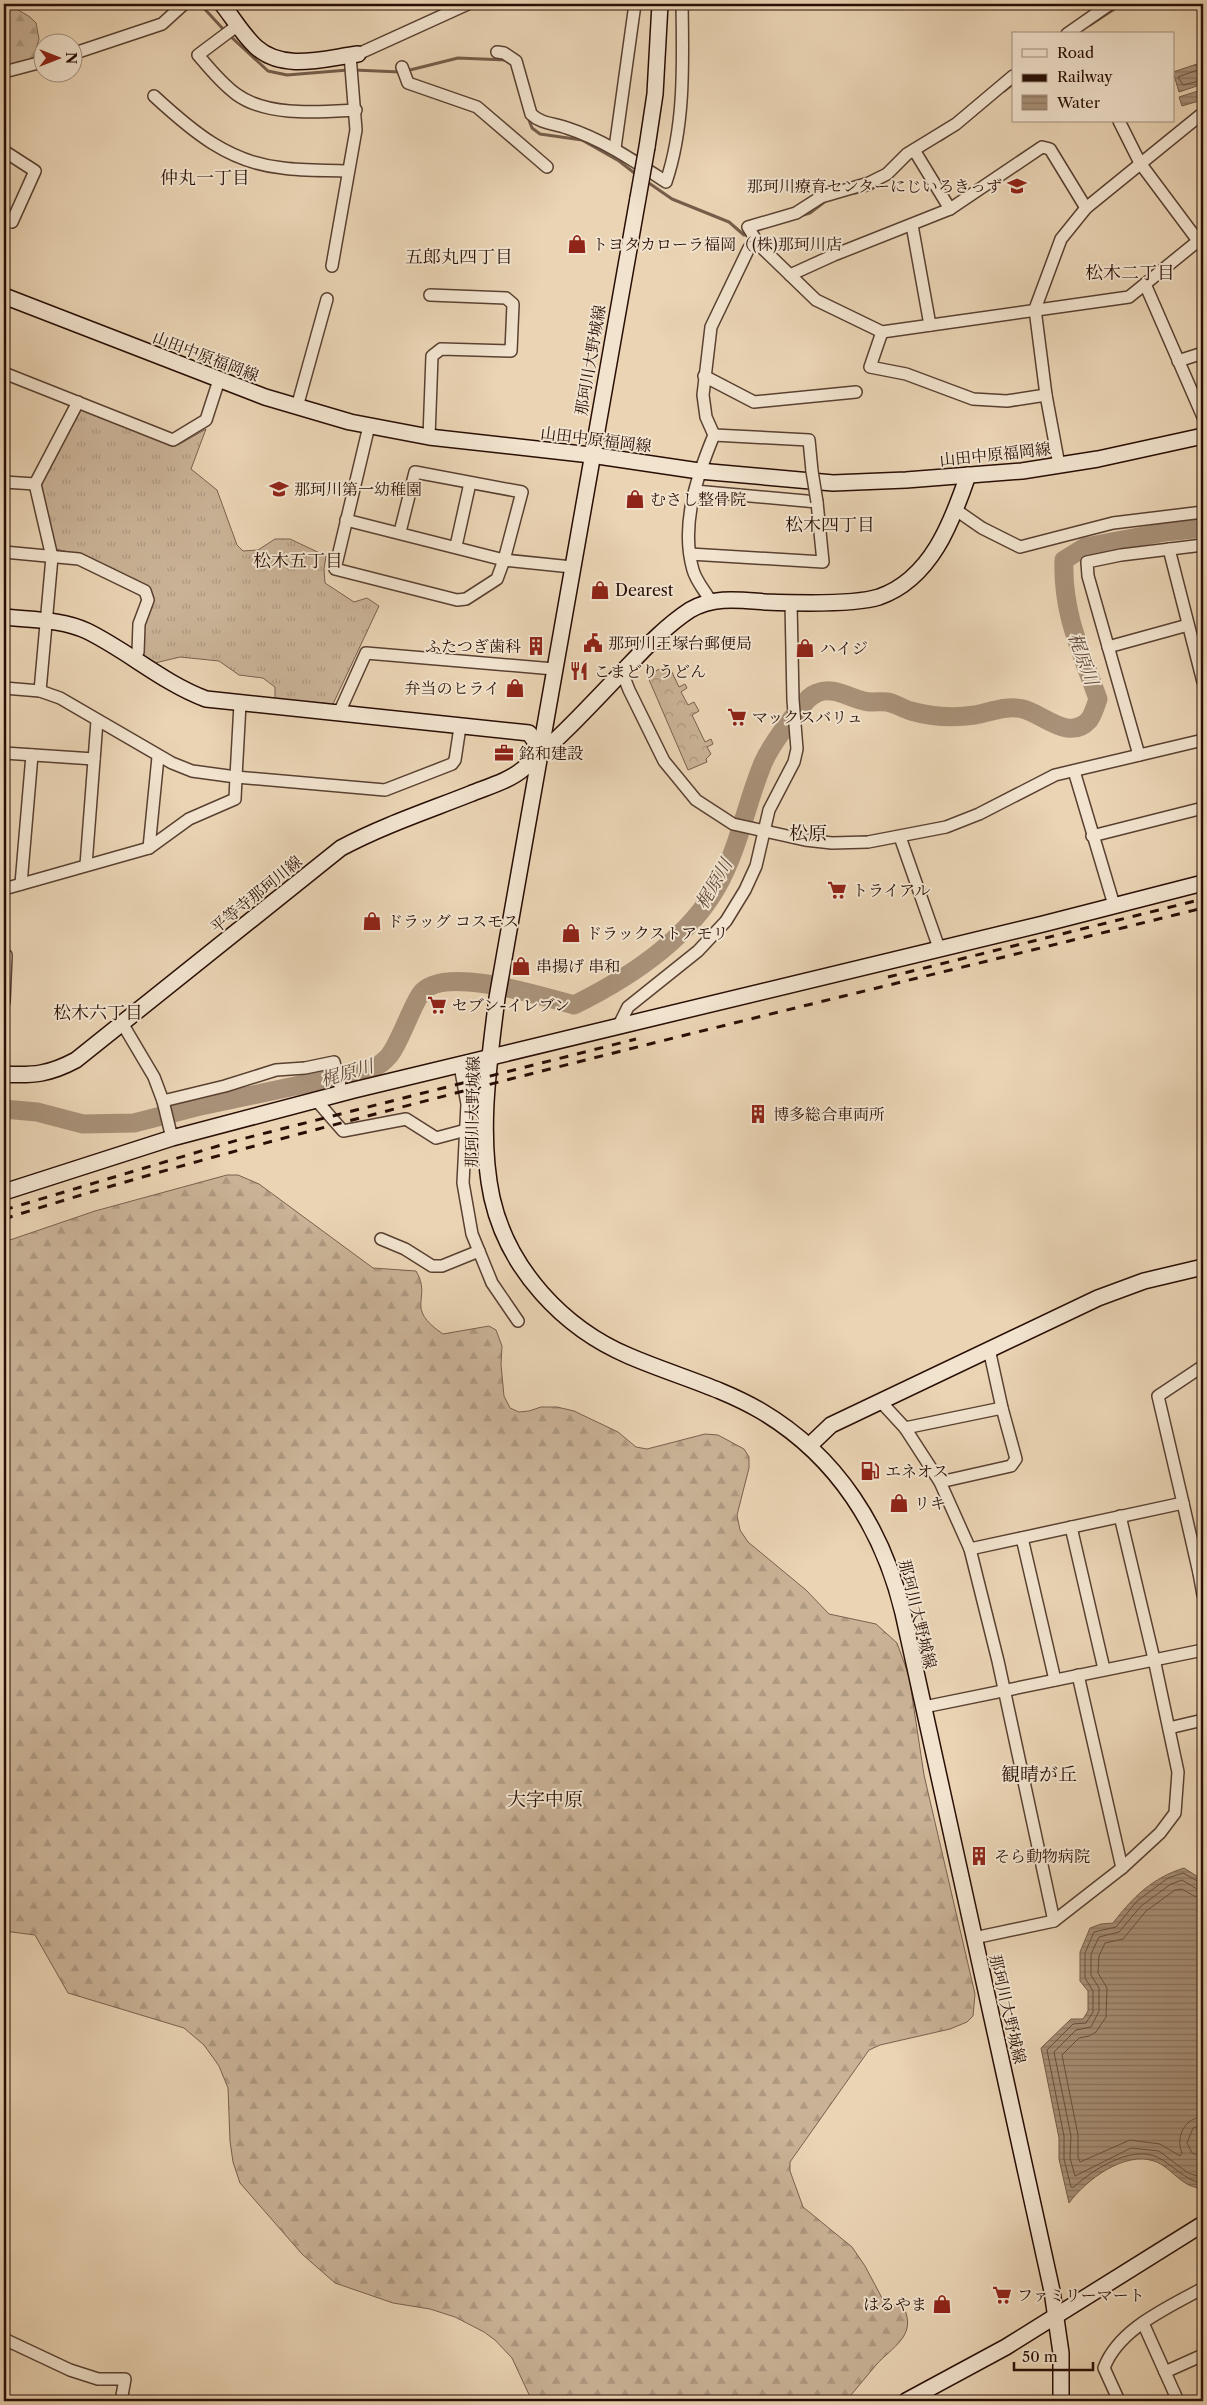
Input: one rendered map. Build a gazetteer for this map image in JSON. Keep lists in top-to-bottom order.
{
  "streets": {
    "main road": ["山田中原福岡線", "那珂川大野城線", "平等寺那珂川線"]
  },
  "crossings": [
    ["山田中原福岡線", "那珂川大野城線"],
    ["那珂川大野城線", "平等寺那珂川線"]
  ],
  "districts": [
    "仲丸一丁目",
    "五郎丸四丁目",
    "松木二丁目",
    "松木四丁目",
    "松木五丁目",
    "松原",
    "松木六丁目",
    "観晴が丘",
    "大字中原"
  ],
  "water": ["梶原川"],
  "places": {
    "school or university": ["那珂川療育センターにじいろきっず", "那珂川第一幼稚園"],
    "shop": [
      "トヨタカローラ福岡（(株)那珂川店",
      "むさし整骨院",
      "Dearest",
      "ハイジ",
      "弁当のヒライ",
      "ドラッグ コスモス",
      "ドラックストアモリ",
      "串揚げ 串和",
      "リキ",
      "はるやま"
    ],
    "public building": ["那珂川王塚台郵便局"],
    "building": ["ふたつぎ歯科", "博多総合車両所", "そら動物病院"],
    "restaurant": ["こまどりうどん"],
    "supermarket": [
      "マックスバリュ",
      "トライアル",
      "セブン-イレブン",
      "ファミリーマート"
    ],
    "office": ["銘和建設"],
    "fuel station": ["エネオス"]
  },
  "legend": ["Road", "Railway", "Water"],
  "scale_bar": "50 m",
  "north": "right"
}
